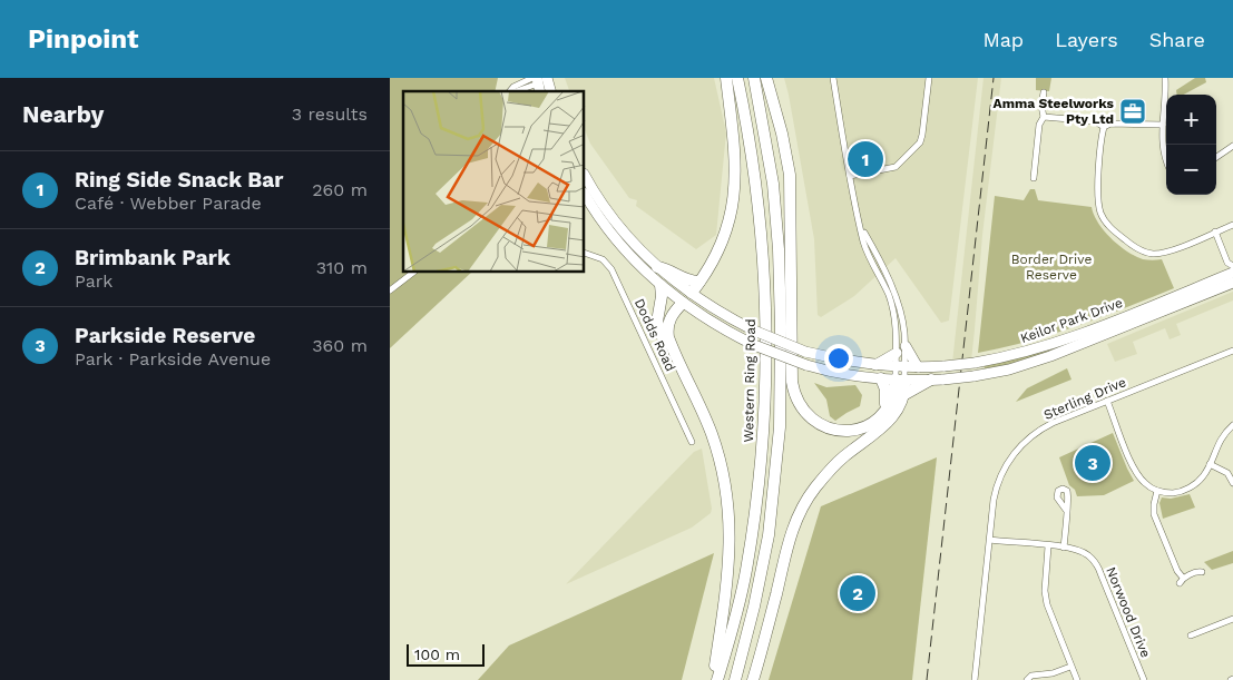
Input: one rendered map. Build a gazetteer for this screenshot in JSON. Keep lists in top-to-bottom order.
{
  "streets": {
    "highway": ["Western Ring Road"],
    "main road": ["Keilor Park Drive"],
    "street": ["Dodds Road", "Sterling Drive", "Norwood Drive"]
  },
  "crossings": [
    ["Sterling Drive", "Norwood Drive"]
  ],
  "parks": ["Border Drive Reserve"],
  "places": {
    "office": ["Amma Steelworks Pty Ltd"]
  },
  "scale_bar": "100 m",
  "page": {
    "header": "Pinpoint",
    "nav": ["Map", "Layers", "Share"],
    "heading": ["Nearby", "3 results"],
    "map_buttons": ["+", "−"],
    "pins": ["1", "3", "2"],
    "list": [
      {
        "mark": "1",
        "name": "Ring Side Snack Bar",
        "note": "Café · Webber Parade",
        "value": "260 m"
      },
      {
        "mark": "2",
        "name": "Brimbank Park",
        "note": "Park",
        "value": "310 m"
      },
      {
        "mark": "3",
        "name": "Parkside Reserve",
        "note": "Park · Parkside Avenue",
        "value": "360 m"
      }
    ],
    "scale": "100 m"
  }
}
